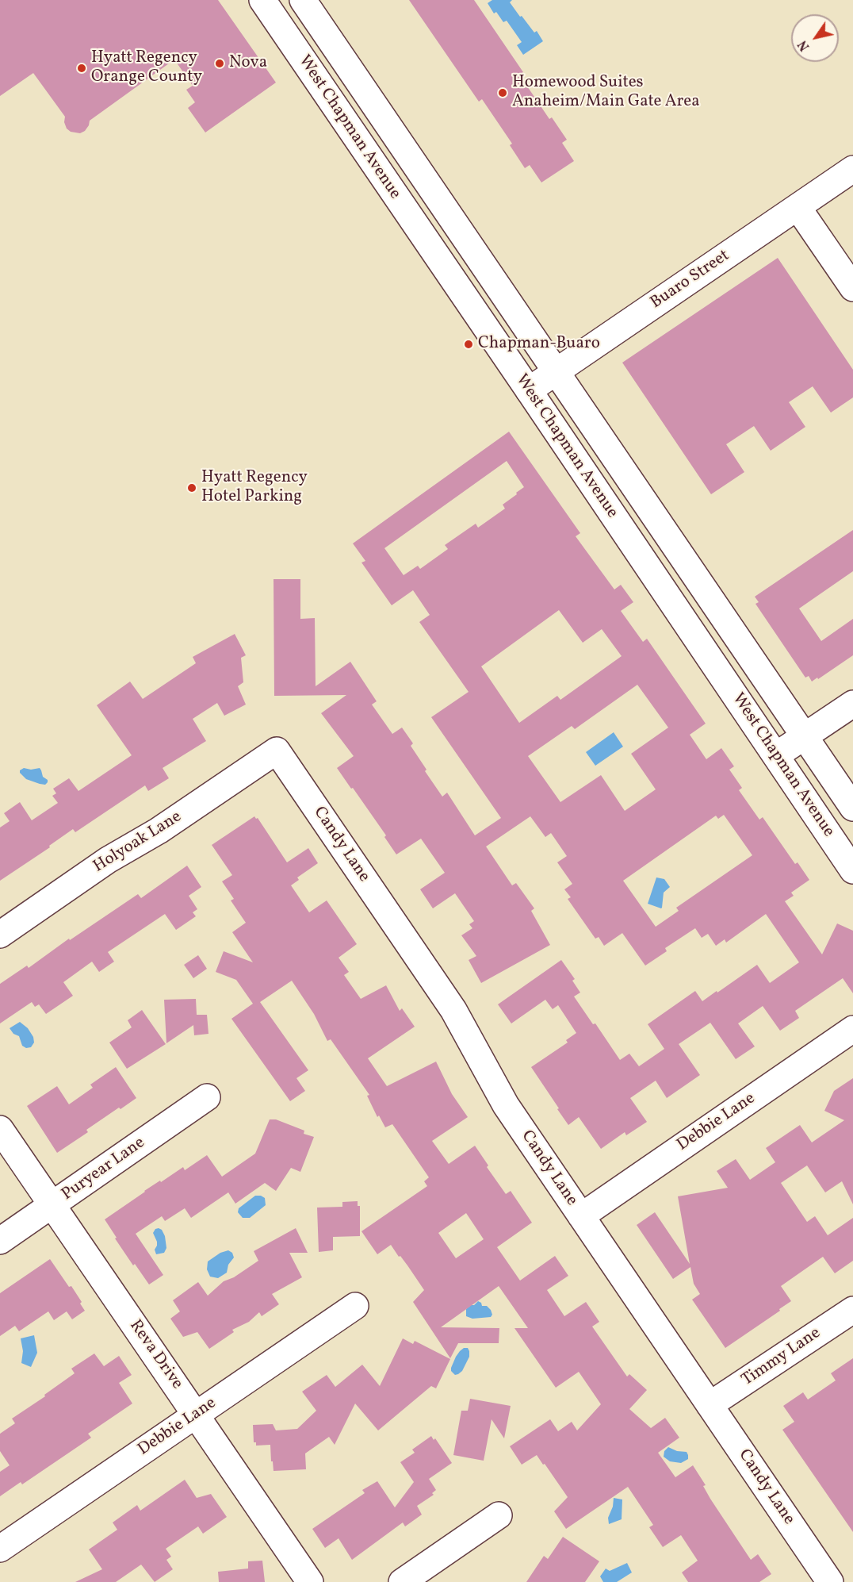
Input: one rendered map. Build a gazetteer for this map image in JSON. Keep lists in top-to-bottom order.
{
  "streets": {
    "street": [
      "West Chapman Avenue",
      "Buaro Street",
      "Holyoak Lane",
      "Candy Lane",
      "Debbie Lane",
      "Puryear Lane",
      "Reva Drive",
      "Timmy Lane"
    ]
  },
  "crossings": [
    ["West Chapman Avenue", "Buaro Street"],
    ["Holyoak Lane", "Candy Lane"],
    ["Candy Lane", "Debbie Lane"],
    ["Candy Lane", "Timmy Lane"],
    ["Debbie Lane", "Reva Drive"],
    ["Puryear Lane", "Reva Drive"]
  ],
  "places": [
    "Nova",
    "Hyatt Regency Orange County",
    "Homewood Suites Anaheim/Main Gate Area",
    "Chapman-Buaro",
    "Hyatt Regency Hotel Parking"
  ],
  "north": "bottom left"
}
